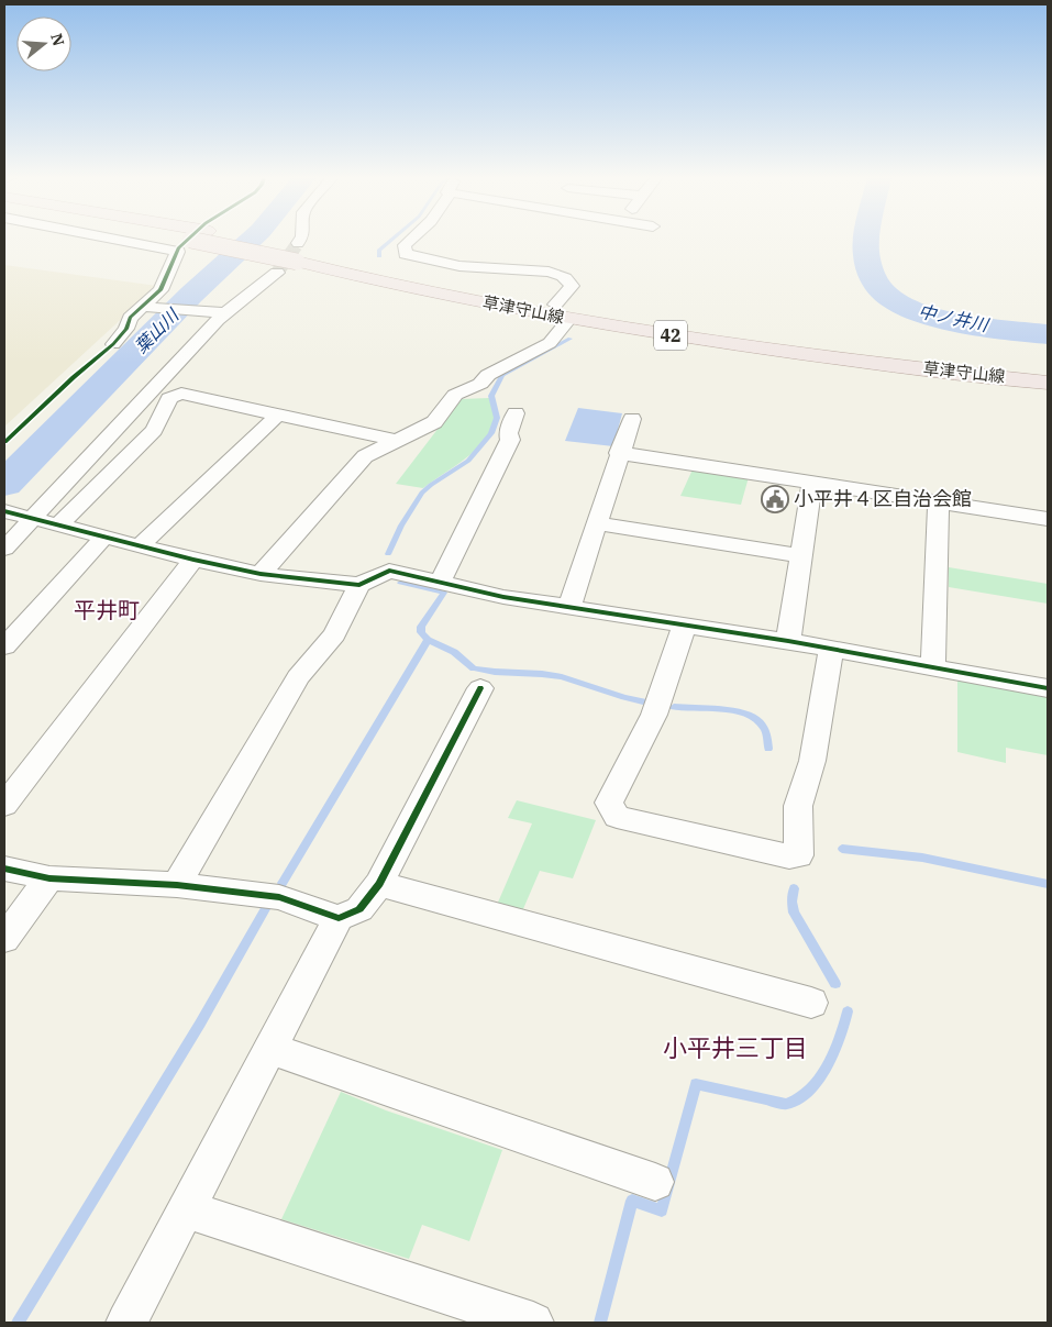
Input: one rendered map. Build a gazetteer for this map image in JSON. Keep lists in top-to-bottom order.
{
  "streets": {
    "main road": ["草津守山線", "42"]
  },
  "districts": ["平井町", "小平井三丁目"],
  "water": ["中ノ井川", "葉山川"],
  "places": {
    "public building": ["小平井４区自治会館"]
  },
  "north": "right"
}
